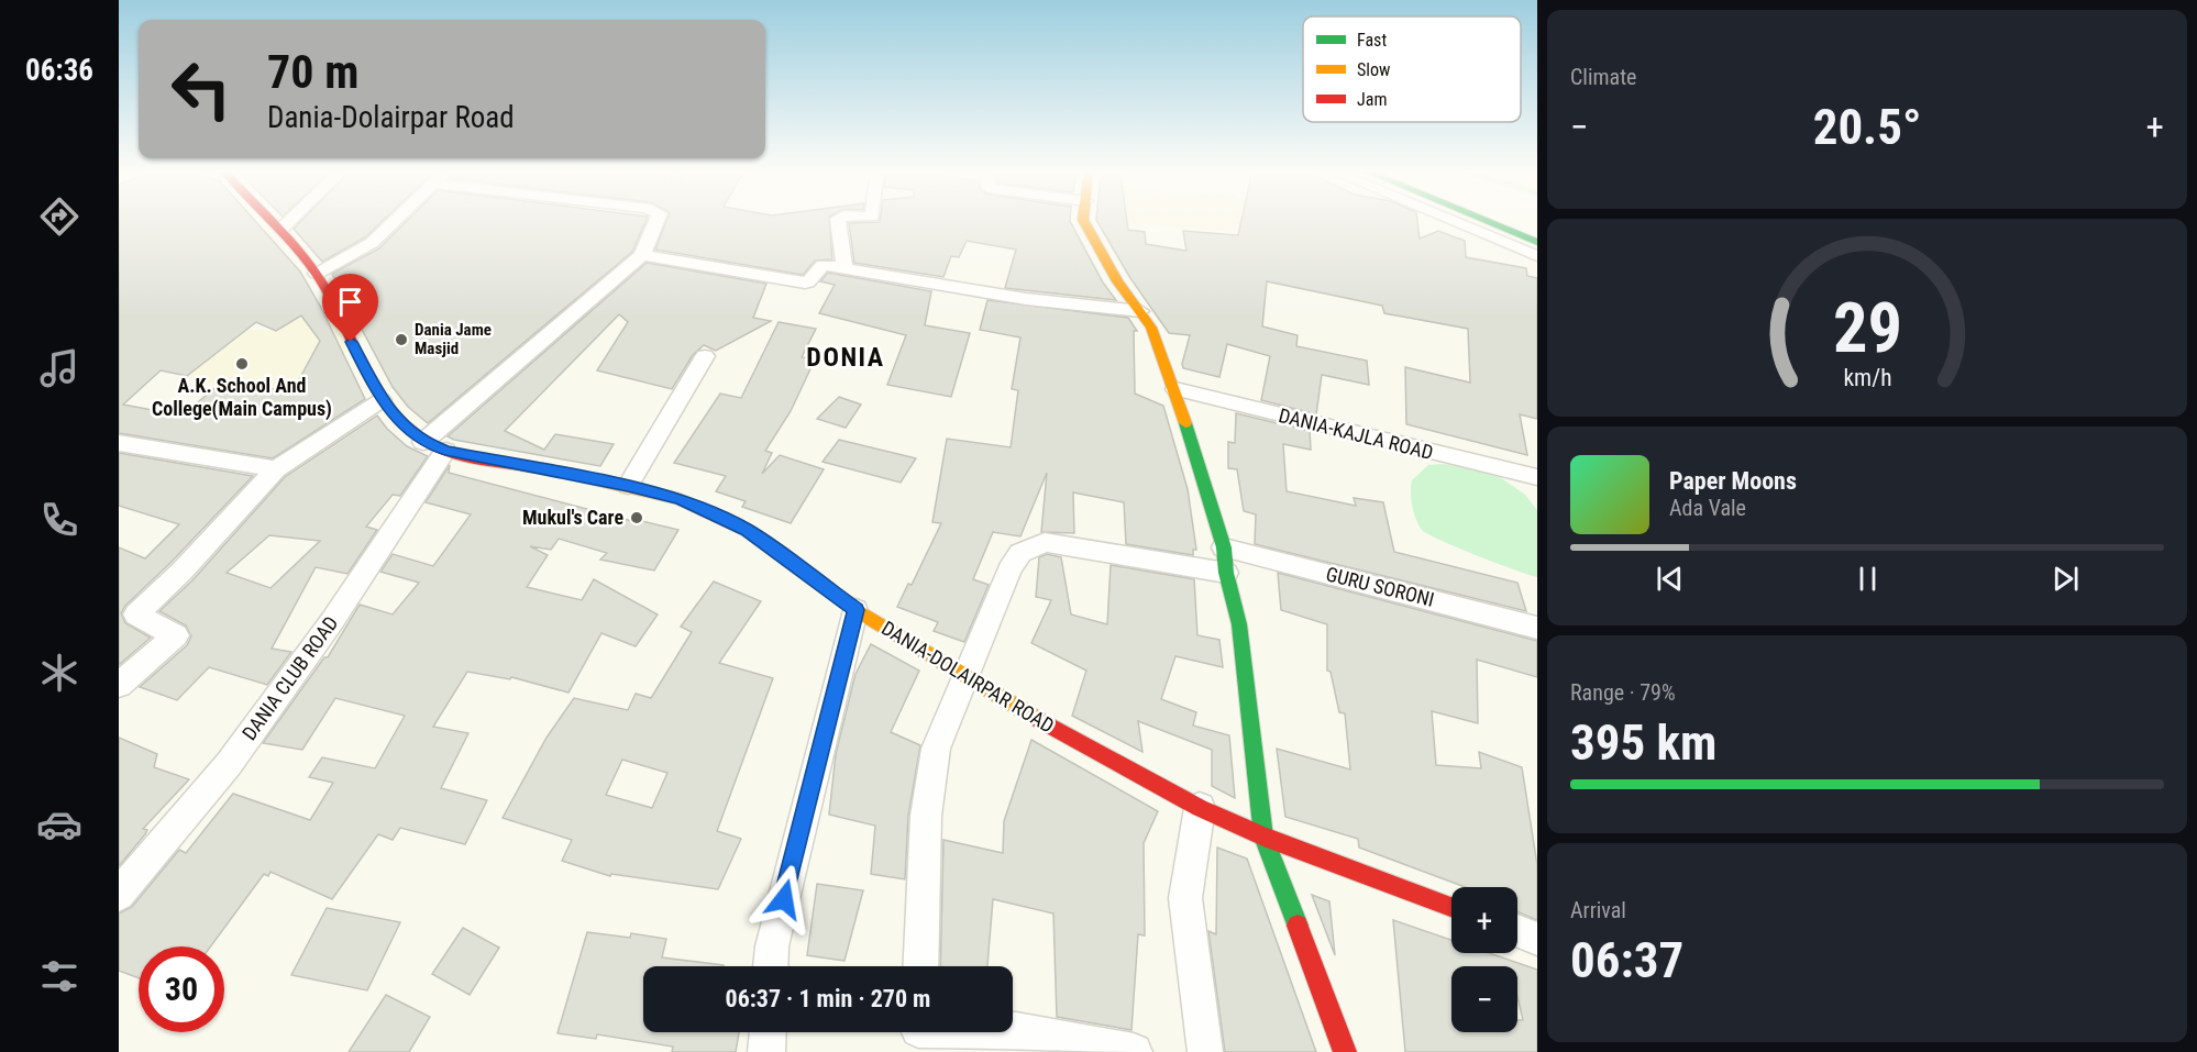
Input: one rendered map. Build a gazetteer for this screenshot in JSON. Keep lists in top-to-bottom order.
{
  "streets": {
    "main road": ["DANIA-DOLAIRPAR ROAD"],
    "street": ["DANIA-KAJLA ROAD", "GURU SORONI", "DANIA CLUB ROAD"]
  },
  "crossings": [
    ["DANIA-DOLAIRPAR ROAD", "DANIA CLUB ROAD"]
  ],
  "districts": ["DONIA"],
  "places": ["Dania Jame Masjid", "A.K. School And College(Main Campus)", "Mukul's Care"],
  "legend": ["Fast", "Slow", "Jam"],
  "page": {
    "tabs": "06:36",
    "tile": [
      "Climate",
      ["Range · 79%", "395 km"],
      ["Arrival", "06:37"]
    ],
    "turn": ["70 m", "Dania-Dolairpar Road"],
    "heat": ["−", "20.5°", "+"],
    "song": ["Paper Moons", "Ada Vale"],
    "map_buttons": ["+", "−"],
    "limit": "30",
    "trip": "06:37 · 1 min · 270 m",
    "gauge": ["29", "km/h"]
  }
}
